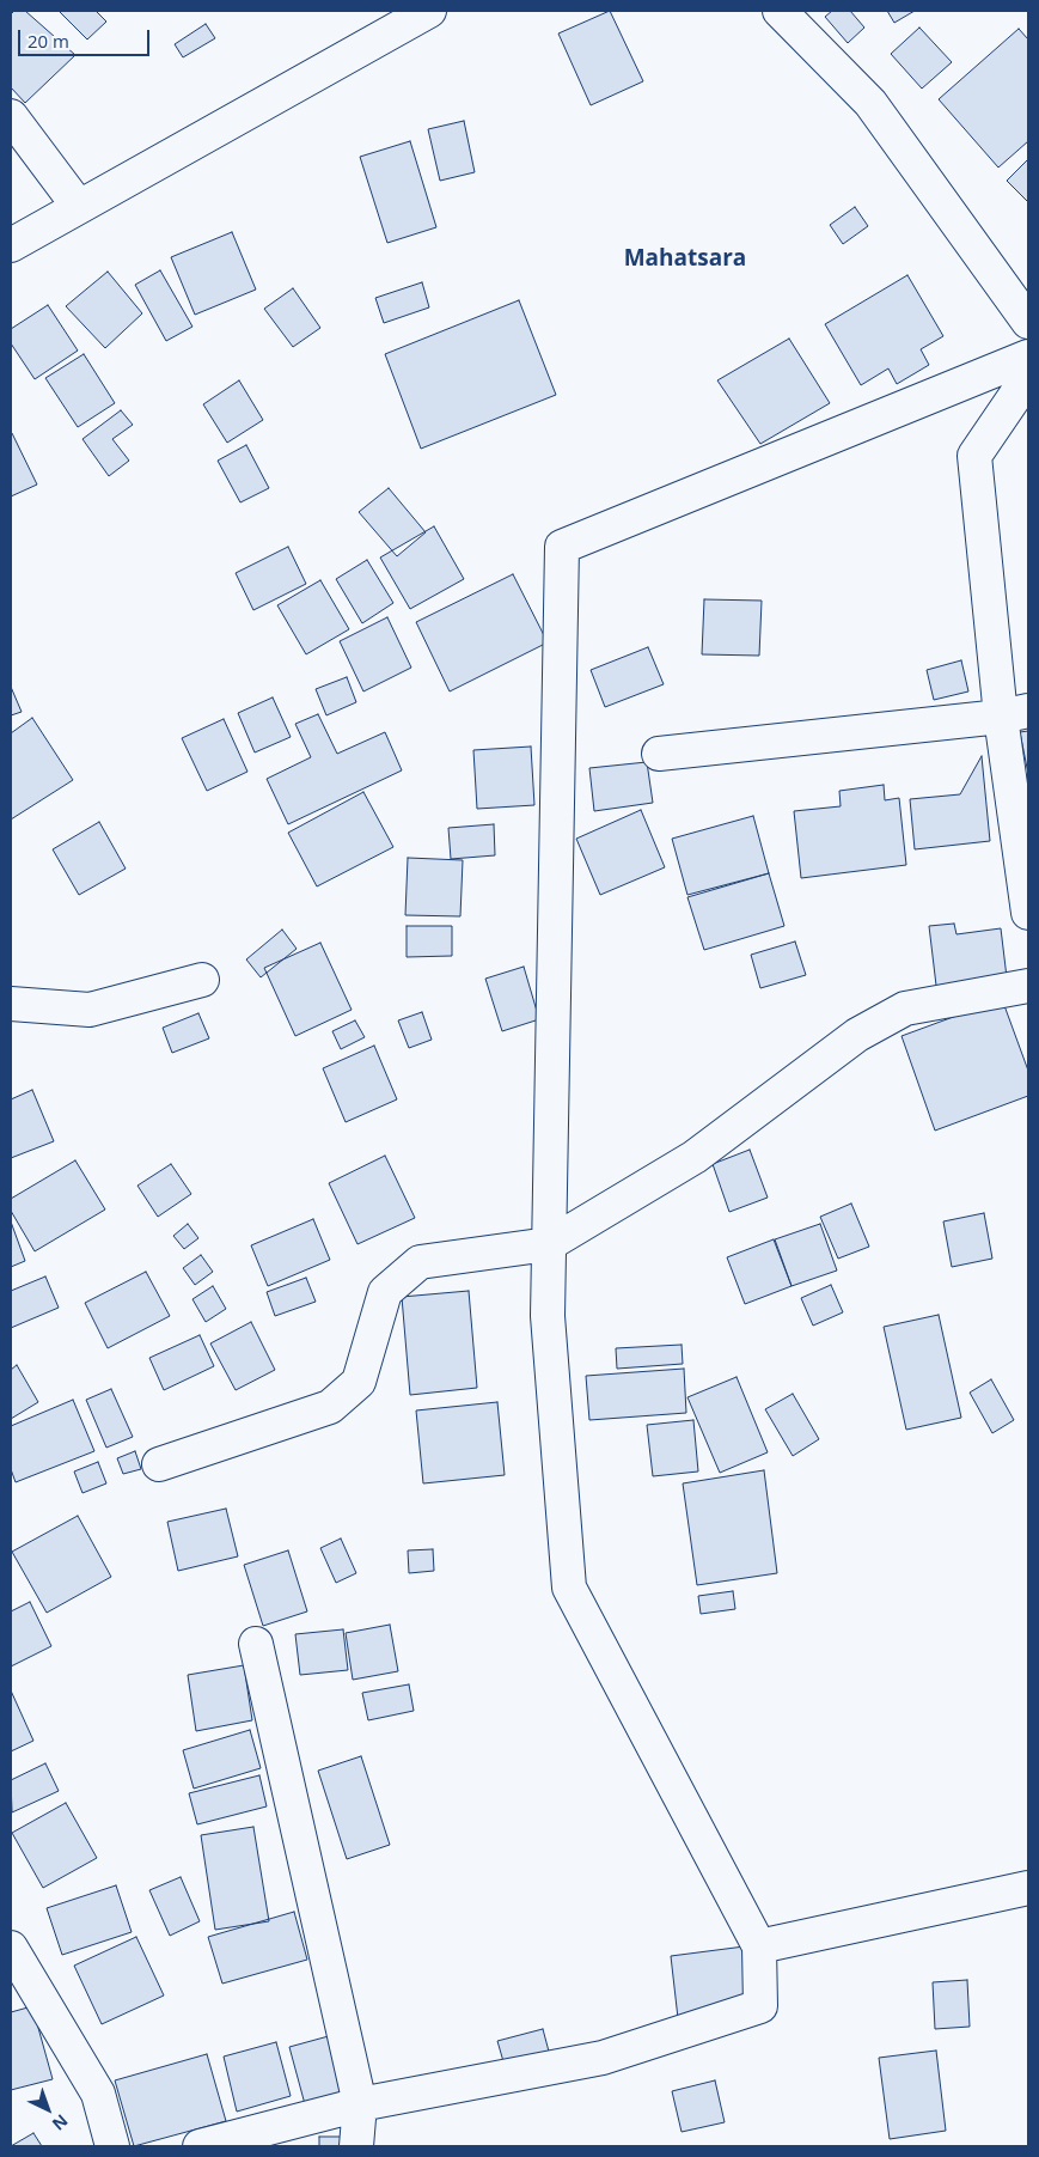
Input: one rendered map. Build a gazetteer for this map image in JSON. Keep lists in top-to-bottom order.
{
  "districts": ["Mahatsara"],
  "scale_bar": "20 m",
  "north": "bottom right"
}
